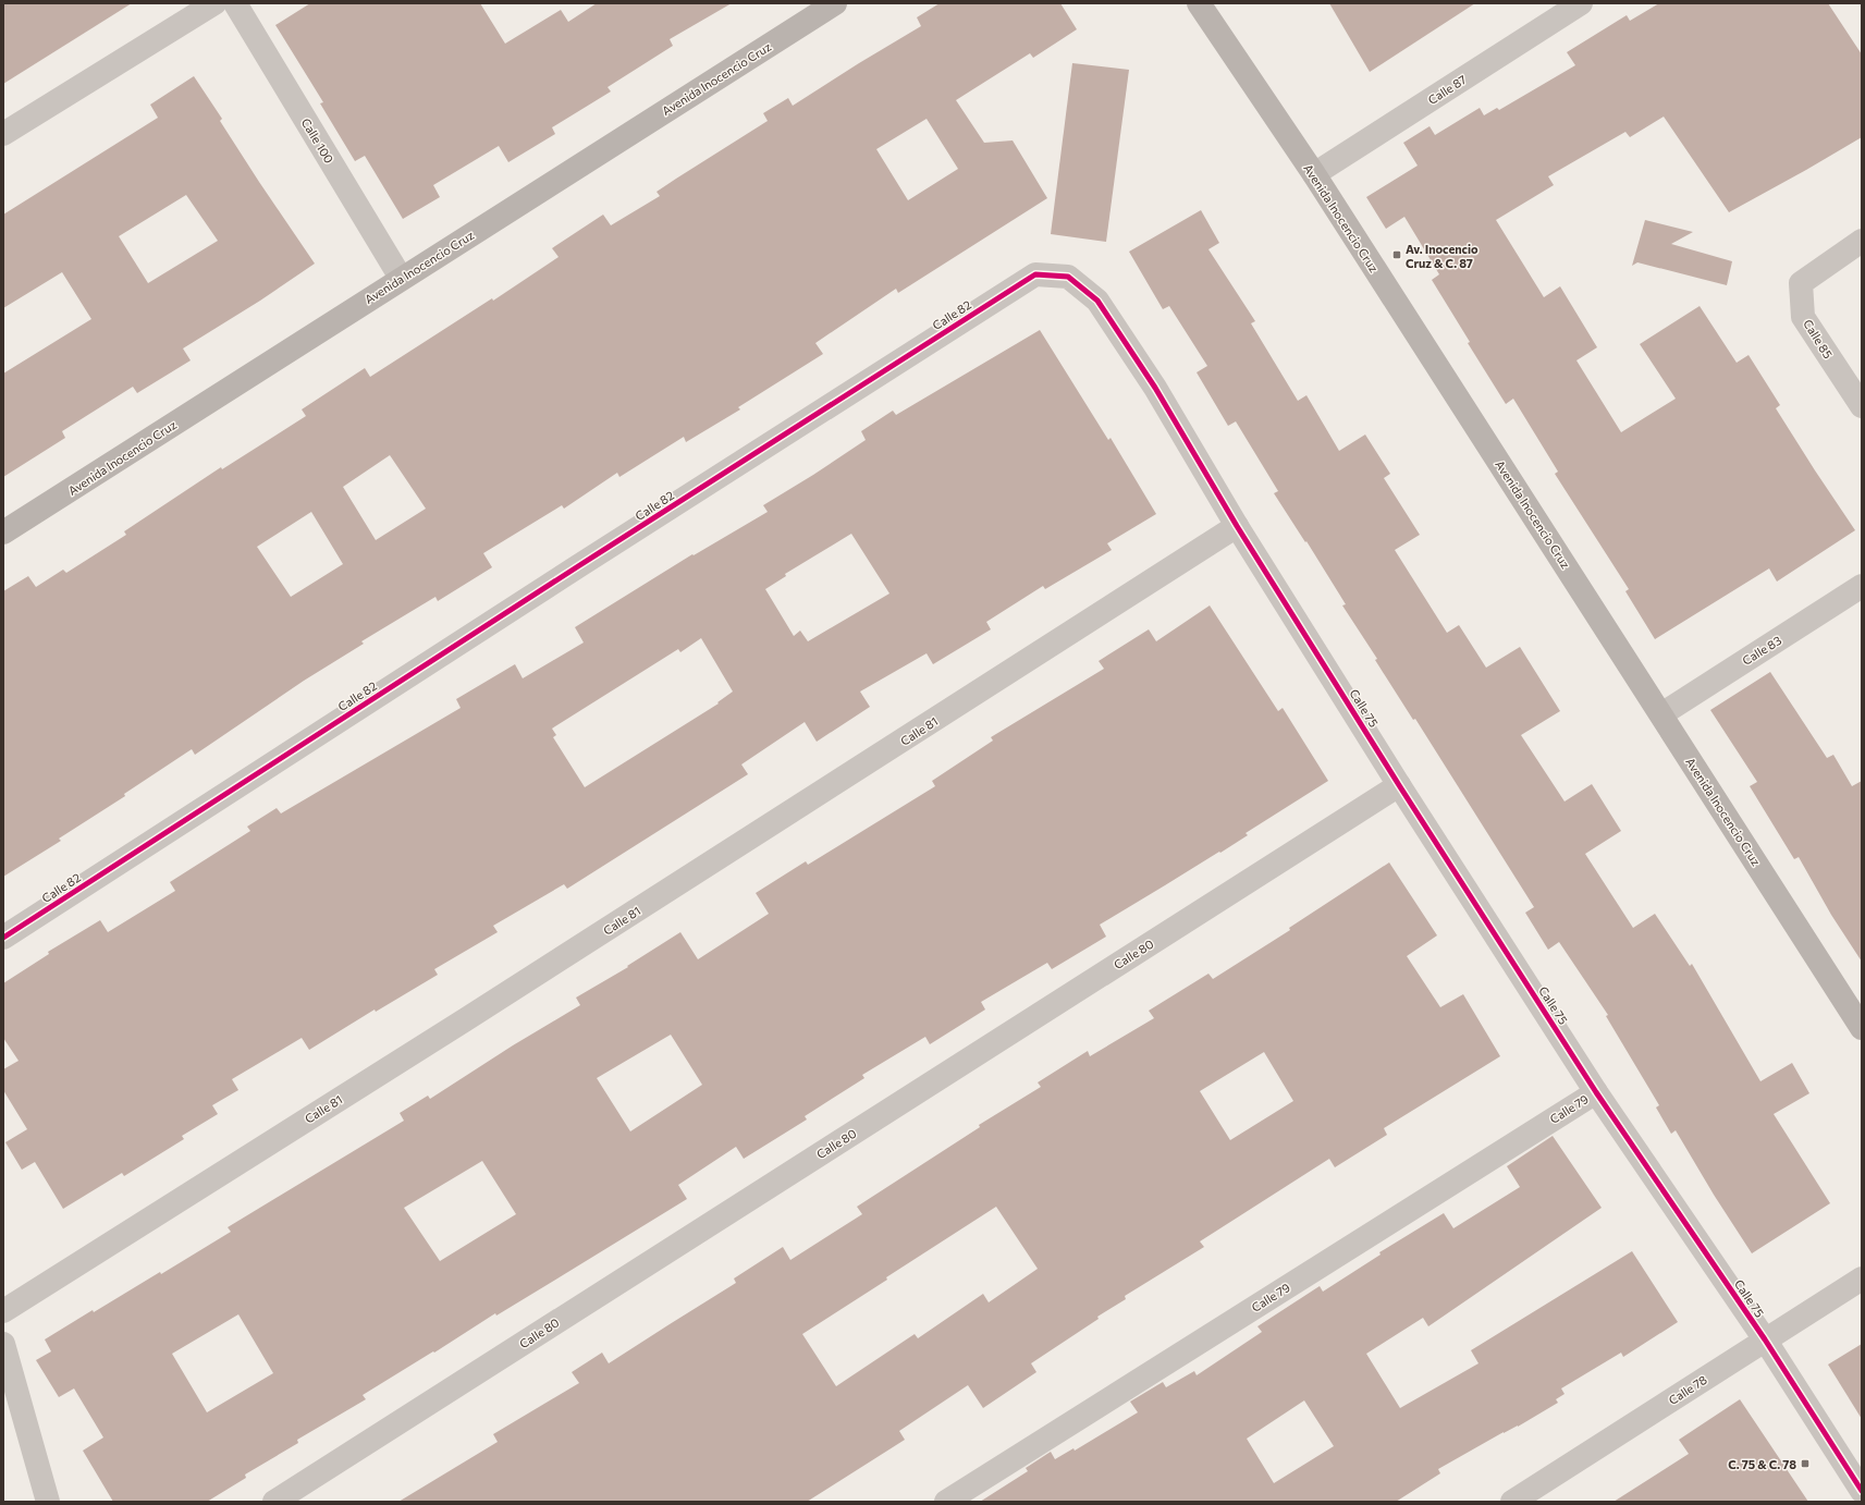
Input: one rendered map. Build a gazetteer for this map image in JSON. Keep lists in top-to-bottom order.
{
  "streets": {
    "street": [
      "Avenida Inocencio Cruz",
      "Calle 87",
      "Calle 100",
      "Calle 82",
      "Calle 85",
      "Calle 83",
      "Calle 75",
      "Calle 81",
      "Calle 80",
      "Calle 79",
      "Calle 78"
    ]
  },
  "crossings": [
    ["Avenida Inocencio Cruz", "Calle 87"],
    ["Avenida Inocencio Cruz", "Calle 100"],
    ["Avenida Inocencio Cruz", "Calle 83"],
    ["Calle 82", "Calle 75"],
    ["Calle 82", "Calle 81"],
    ["Calle 75", "Calle 81"],
    ["Calle 75", "Calle 80"],
    ["Calle 75", "Calle 79"],
    ["Calle 75", "Calle 78"]
  ],
  "places": {
    "transit": ["Av. Inocencio Cruz & C. 87", "C. 75 & C. 78"]
  }
}
